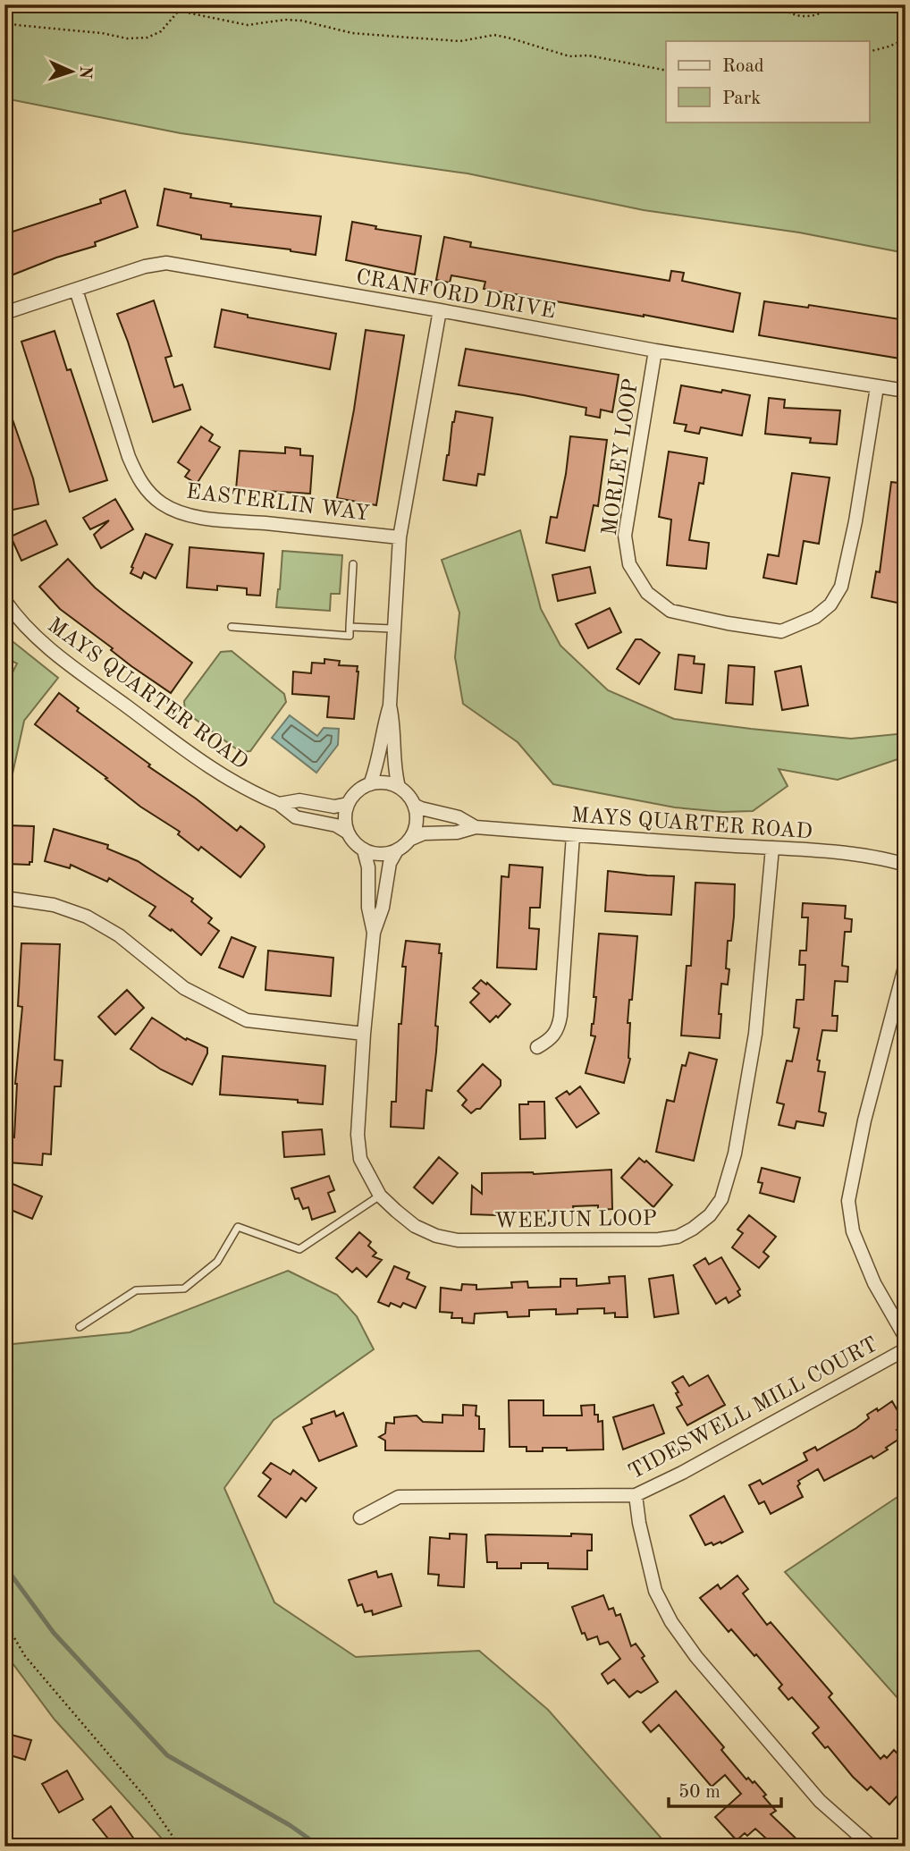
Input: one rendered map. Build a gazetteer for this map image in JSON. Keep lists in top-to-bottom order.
{
  "streets": {
    "street": [
      "CRANFORD DRIVE",
      "MORLEY LOOP",
      "EASTERLIN WAY",
      "MAYS QUARTER ROAD",
      "WEEJUN LOOP",
      "TIDESWELL MILL COURT"
    ]
  },
  "crossings": [
    ["CRANFORD DRIVE", "MORLEY LOOP"],
    ["CRANFORD DRIVE", "EASTERLIN WAY"],
    ["MAYS QUARTER ROAD", "WEEJUN LOOP"]
  ],
  "legend": ["Road", "Park"],
  "scale_bar": "50 m",
  "north": "right"
}
